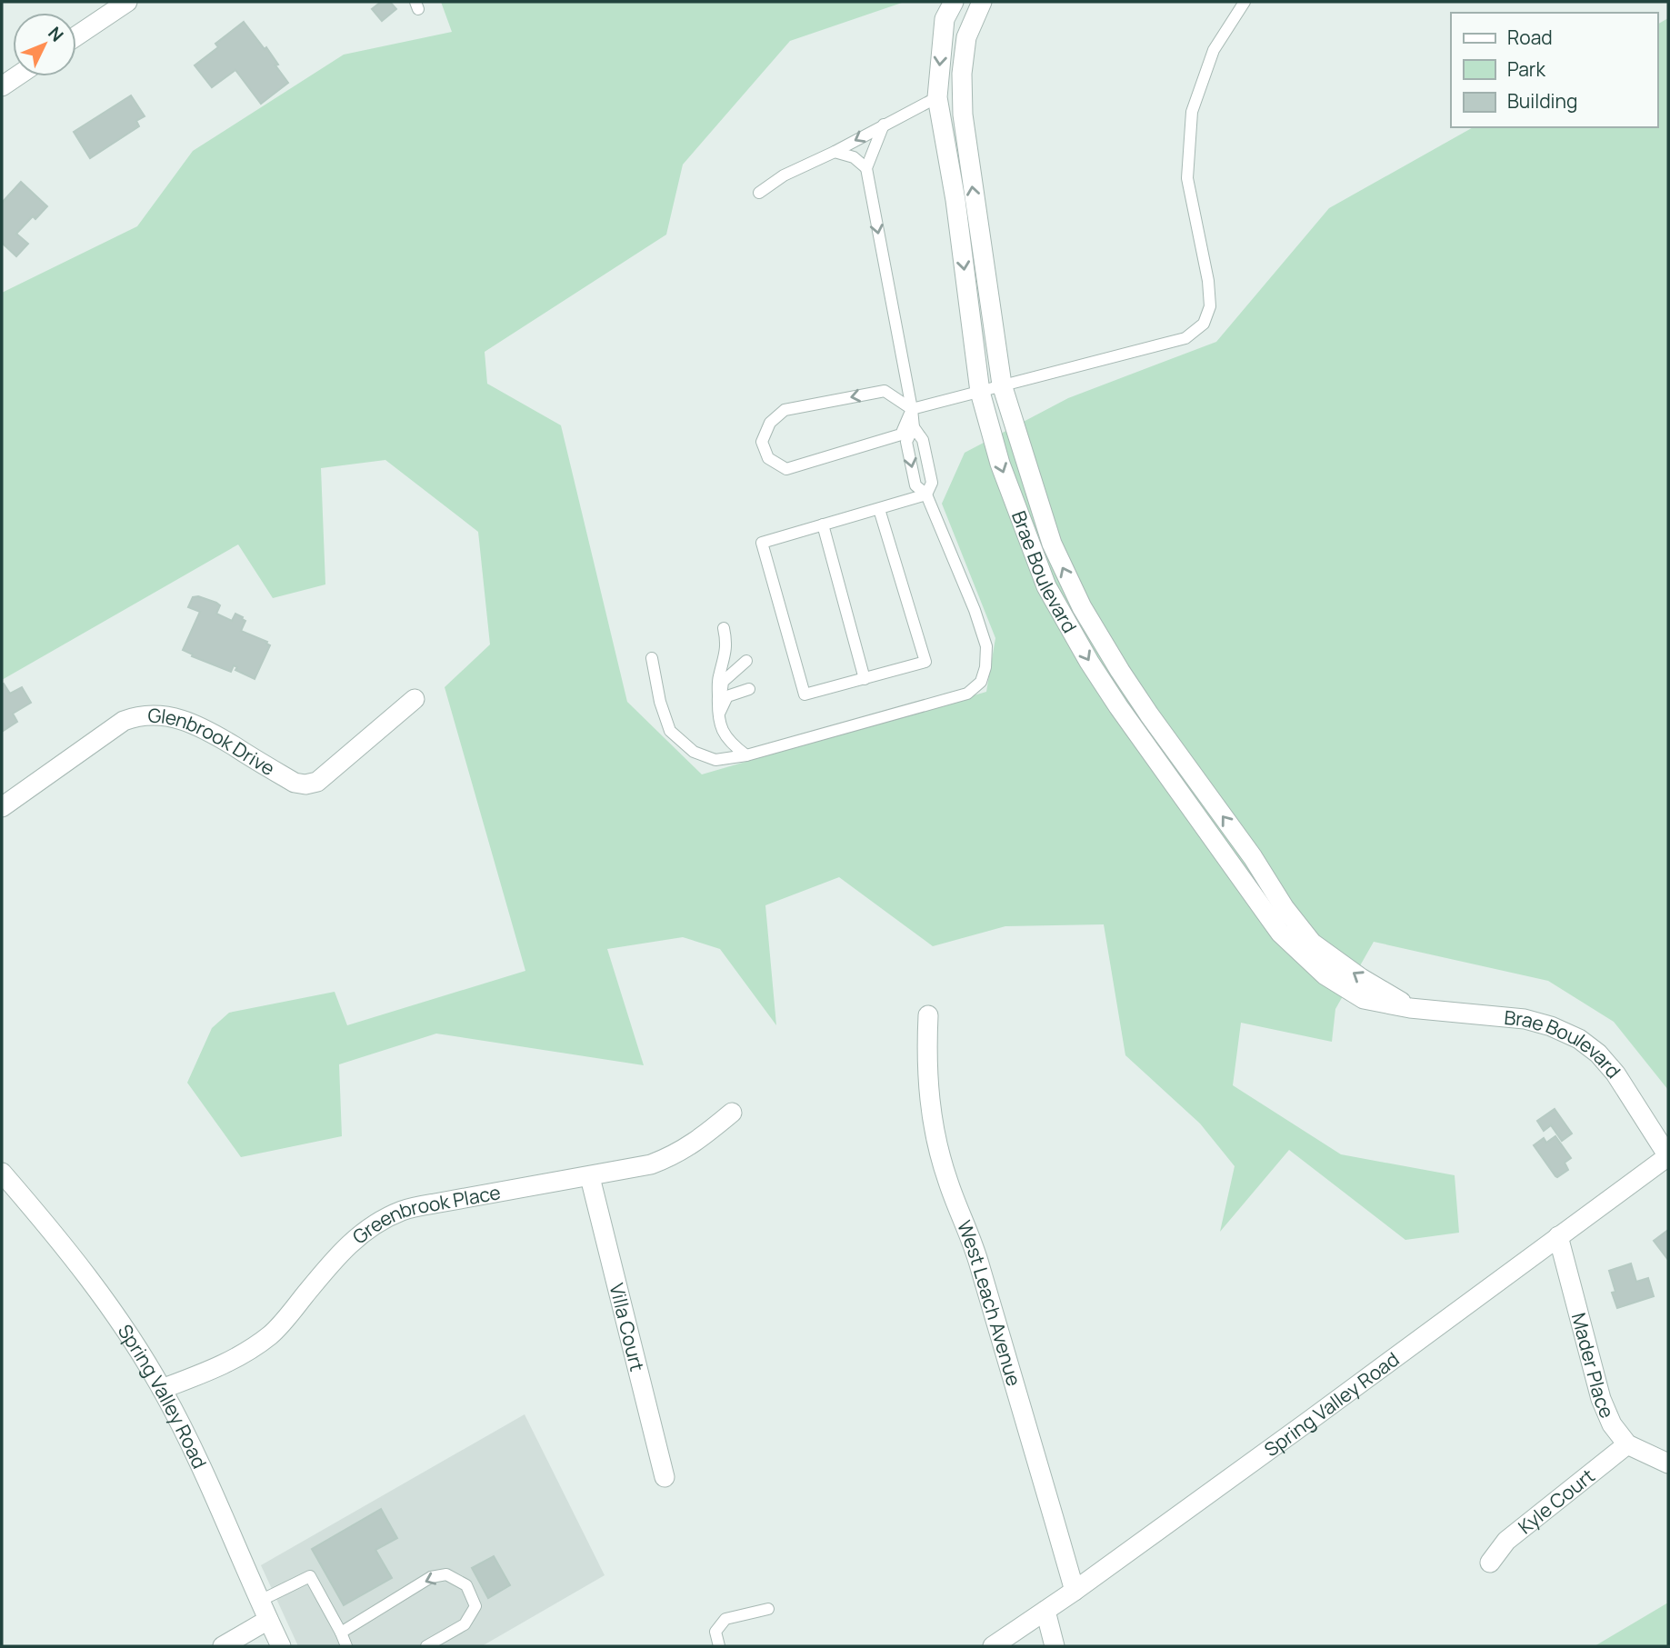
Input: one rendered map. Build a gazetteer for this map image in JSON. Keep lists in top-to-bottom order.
{
  "streets": {
    "street": [
      "Brae Boulevard",
      "Glenbrook Drive",
      "Greenbrook Place",
      "West Leach Avenue",
      "Villa Court",
      "Mader Place",
      "Spring Valley Road",
      "Kyle Court"
    ]
  },
  "crossings": [
    ["Brae Boulevard", "Spring Valley Road"],
    ["Greenbrook Place", "Villa Court"],
    ["Greenbrook Place", "Spring Valley Road"],
    ["West Leach Avenue", "Spring Valley Road"],
    ["Mader Place", "Spring Valley Road"],
    ["Mader Place", "Kyle Court"]
  ],
  "legend": ["Road", "Park", "Building"],
  "north": "top right"
}
